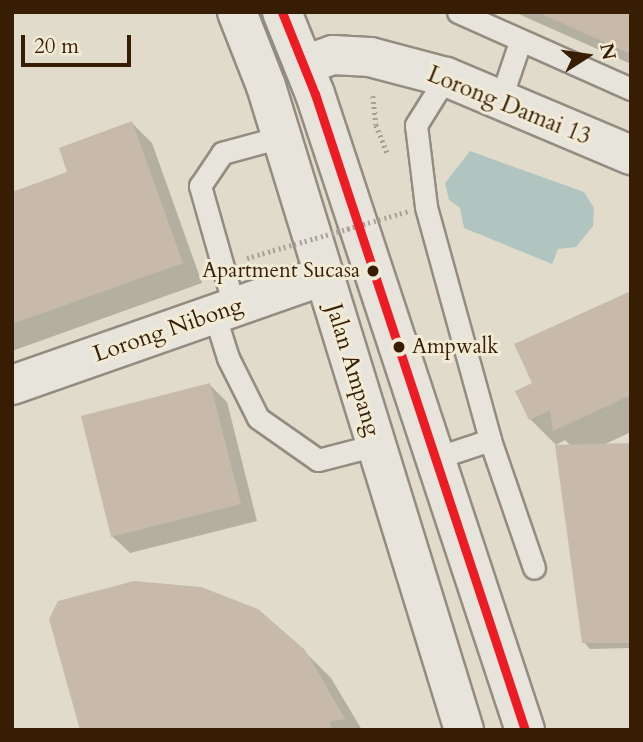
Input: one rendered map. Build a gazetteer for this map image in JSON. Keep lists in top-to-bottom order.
{
  "streets": {
    "main road": ["Lorong Damai 13", "Lorong Nibong", "Jalan Ampang"]
  },
  "crossings": [
    ["Lorong Nibong", "Jalan Ampang"]
  ],
  "places": ["Apartment Sucasa", "Ampwalk"],
  "scale_bar": "20 m",
  "north": "right"
}
